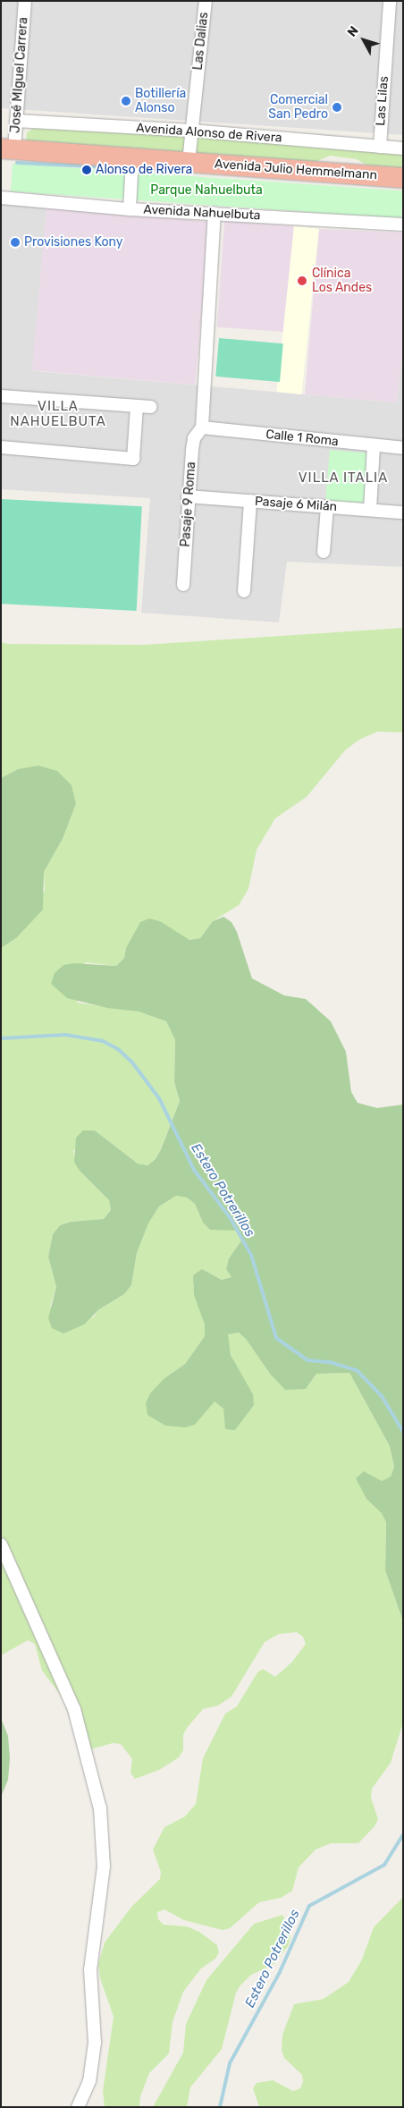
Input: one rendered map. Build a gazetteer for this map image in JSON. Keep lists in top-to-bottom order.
{
  "streets": {
    "highway": ["Avenida Julio Hemmelmann"],
    "street": [
      "Las Dalias",
      "José MIguel Carrera",
      "Las Lilas",
      "Avenida Alonso de Rivera",
      "Avenida Nahuelbuta",
      "Calle 1 Roma",
      "Pasaje 9 Roma",
      "Pasaje 6 Milán"
    ]
  },
  "crossings": [
    ["Las Dalias", "Avenida Alonso de Rivera"],
    ["Las Dalias", "Avenida Julio Hemmelmann"],
    ["José MIguel Carrera", "Avenida Alonso de Rivera"],
    ["José MIguel Carrera", "Avenida Julio Hemmelmann"],
    ["Las Lilas", "Avenida Alonso de Rivera"],
    ["Calle 1 Roma", "Pasaje 9 Roma"],
    ["Pasaje 9 Roma", "Pasaje 6 Milán"]
  ],
  "districts": ["VILLA NAHUELBUTA", "VILLA ITALIA"],
  "water": ["Estero Potrerillos"],
  "parks": ["Parque Nahuelbuta"],
  "places": [
    "Botillería Alonso",
    "Comercial San Pedro",
    "Alonso de Rivera",
    "Provisiones Kony",
    "Clínica Los Andes"
  ],
  "north": "top left"
}
